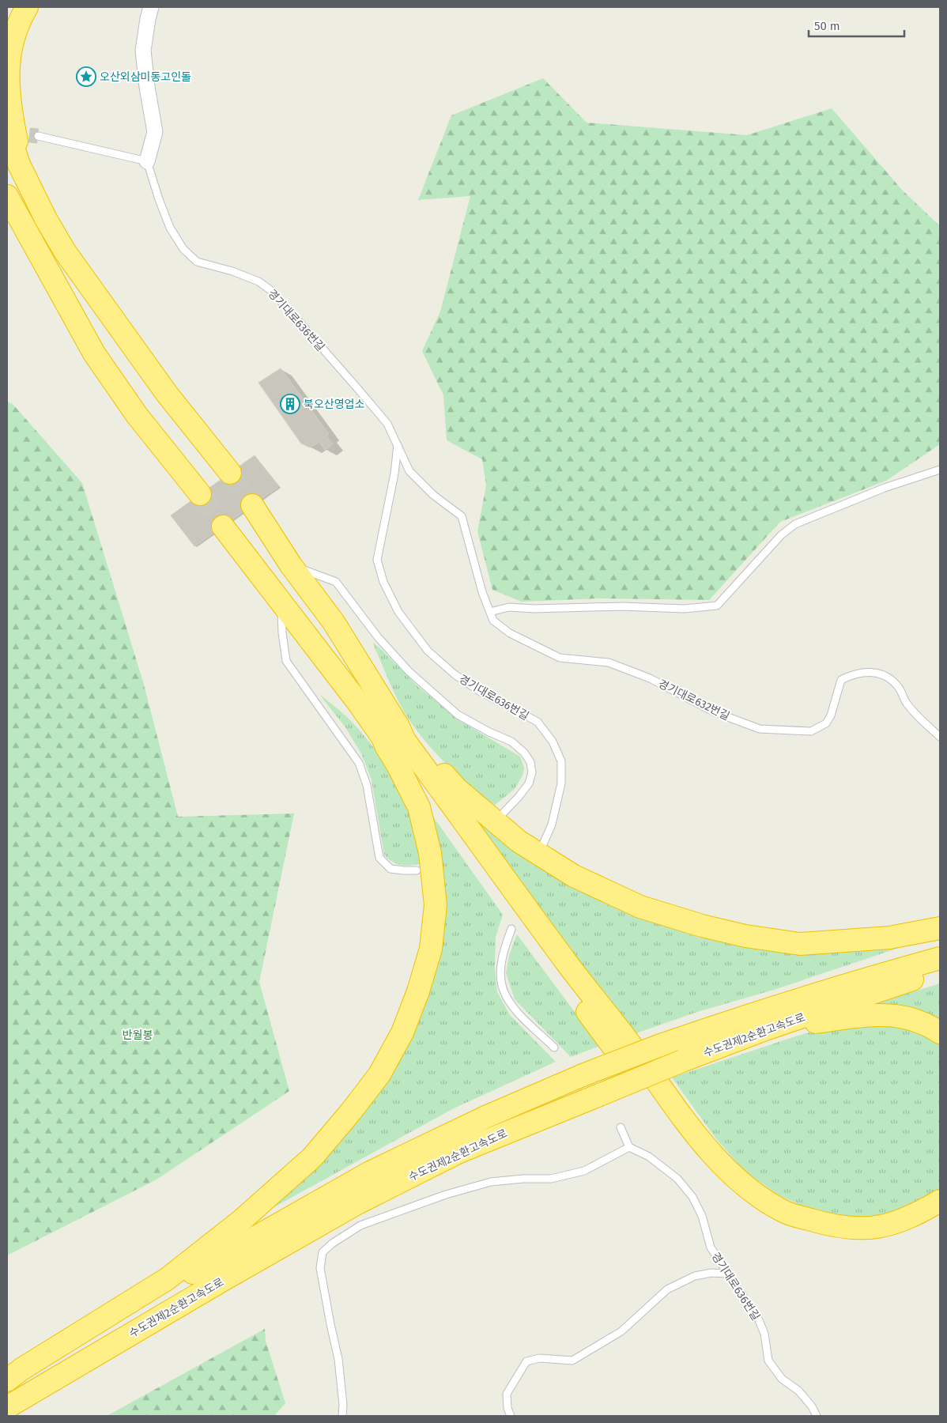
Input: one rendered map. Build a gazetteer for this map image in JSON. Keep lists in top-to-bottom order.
{
  "streets": {
    "highway": ["수도권제2순환고속도로"],
    "lane": ["경기대로636번길", "경기대로632번길"]
  },
  "crossings": [
    ["경기대로636번길", "경기대로632번길"]
  ],
  "parks": ["반월봉"],
  "places": {
    "place": ["오산외삼미동고인돌"],
    "building": ["북오산영업소"]
  },
  "scale_bar": "50 m"
}
